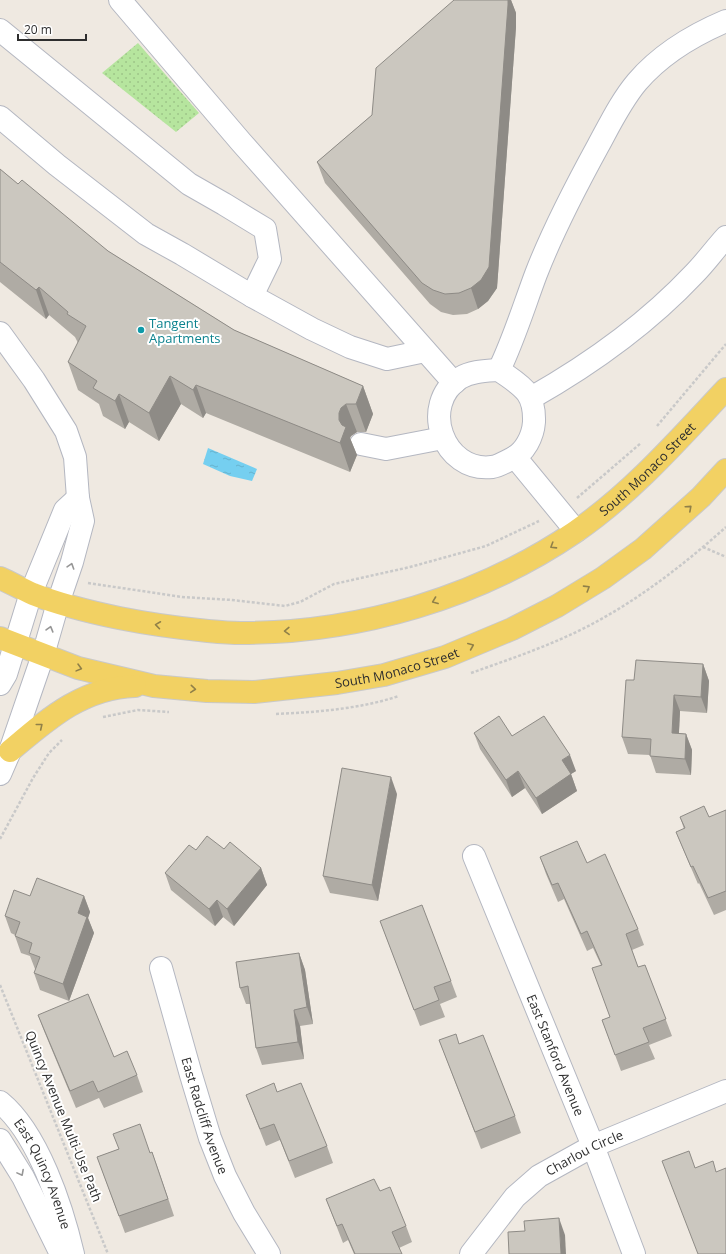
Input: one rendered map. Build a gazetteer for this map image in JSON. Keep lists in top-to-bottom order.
{
  "streets": {
    "main road": ["South Monaco Street"],
    "street": [
      "East Stanford Avenue",
      "East Radcliff Avenue",
      "Charlou Circle",
      "East Quincy Avenue"
    ],
    "path": ["Quincy Avenue Multi-Use Path"]
  },
  "crossings": [
    ["East Stanford Avenue", "Charlou Circle"]
  ],
  "places": ["Tangent Apartments"],
  "scale_bar": "20 m"
}
